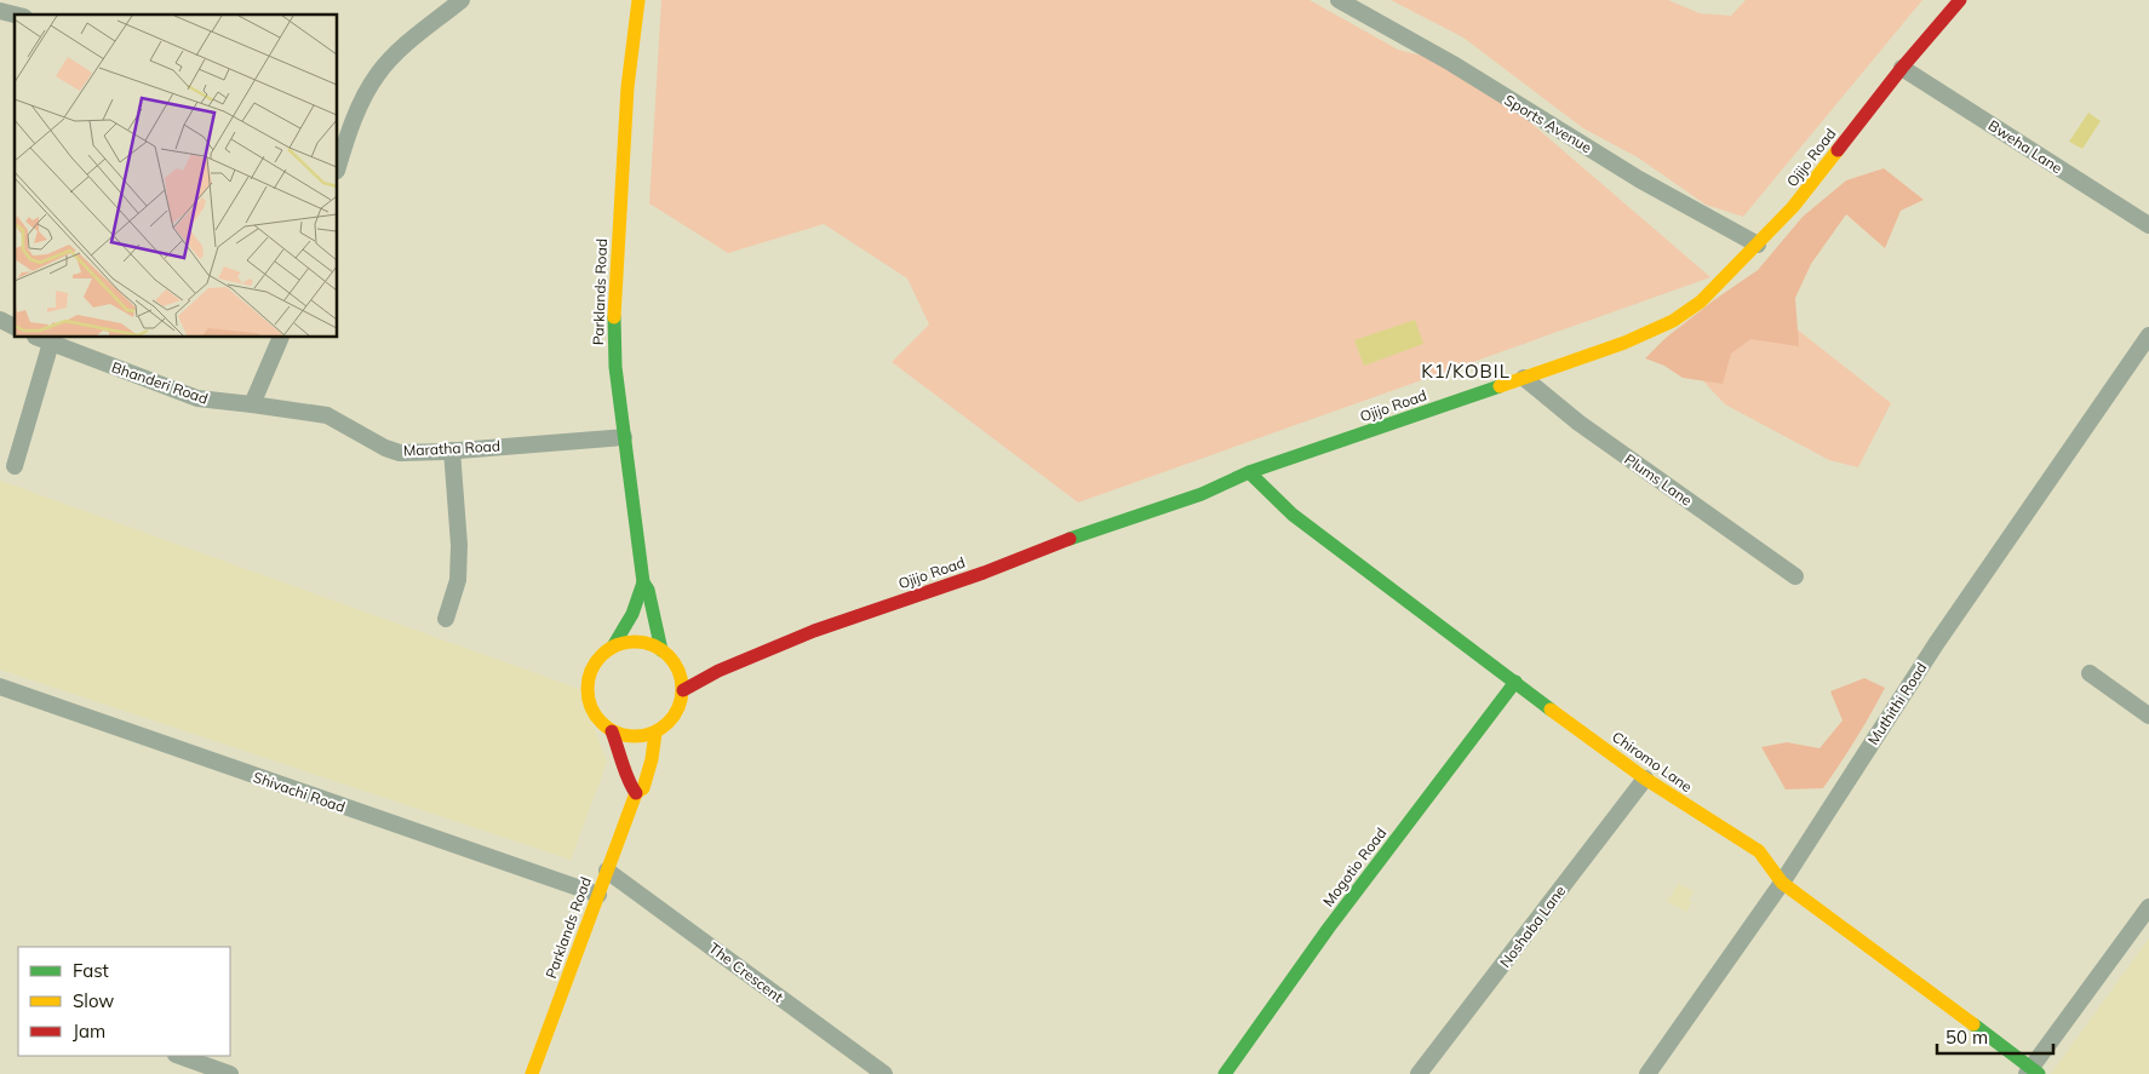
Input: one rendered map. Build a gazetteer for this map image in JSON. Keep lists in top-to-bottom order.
{
  "streets": {
    "main road": [
      "Ojijo Road",
      "Parklands Road",
      "Chiromo Lane",
      "Mogotio Road"
    ],
    "street": [
      "Sports Avenue",
      "Bweha Lane",
      "Bhanderi Road",
      "Maratha Road",
      "Plums Lane",
      "Muthithi Road",
      "Shivachi Road",
      "Noshaba Lane",
      "The Crescent"
    ]
  },
  "crossings": [
    ["Sports Avenue", "Ojijo Road"],
    ["Bweha Lane", "Ojijo Road"],
    ["Ojijo Road", "Parklands Road"],
    ["Ojijo Road", "Plums Lane"],
    ["Ojijo Road", "Chiromo Lane"],
    ["Parklands Road", "Maratha Road"],
    ["Parklands Road", "Shivachi Road"],
    ["Parklands Road", "The Crescent"],
    ["Bhanderi Road", "Maratha Road"],
    ["Muthithi Road", "Chiromo Lane"],
    ["Chiromo Lane", "Mogotio Road"],
    ["Chiromo Lane", "Noshaba Lane"]
  ],
  "districts": ["K1/KOBIL"],
  "legend": ["Fast", "Slow", "Jam"],
  "scale_bar": "50 m"
}
